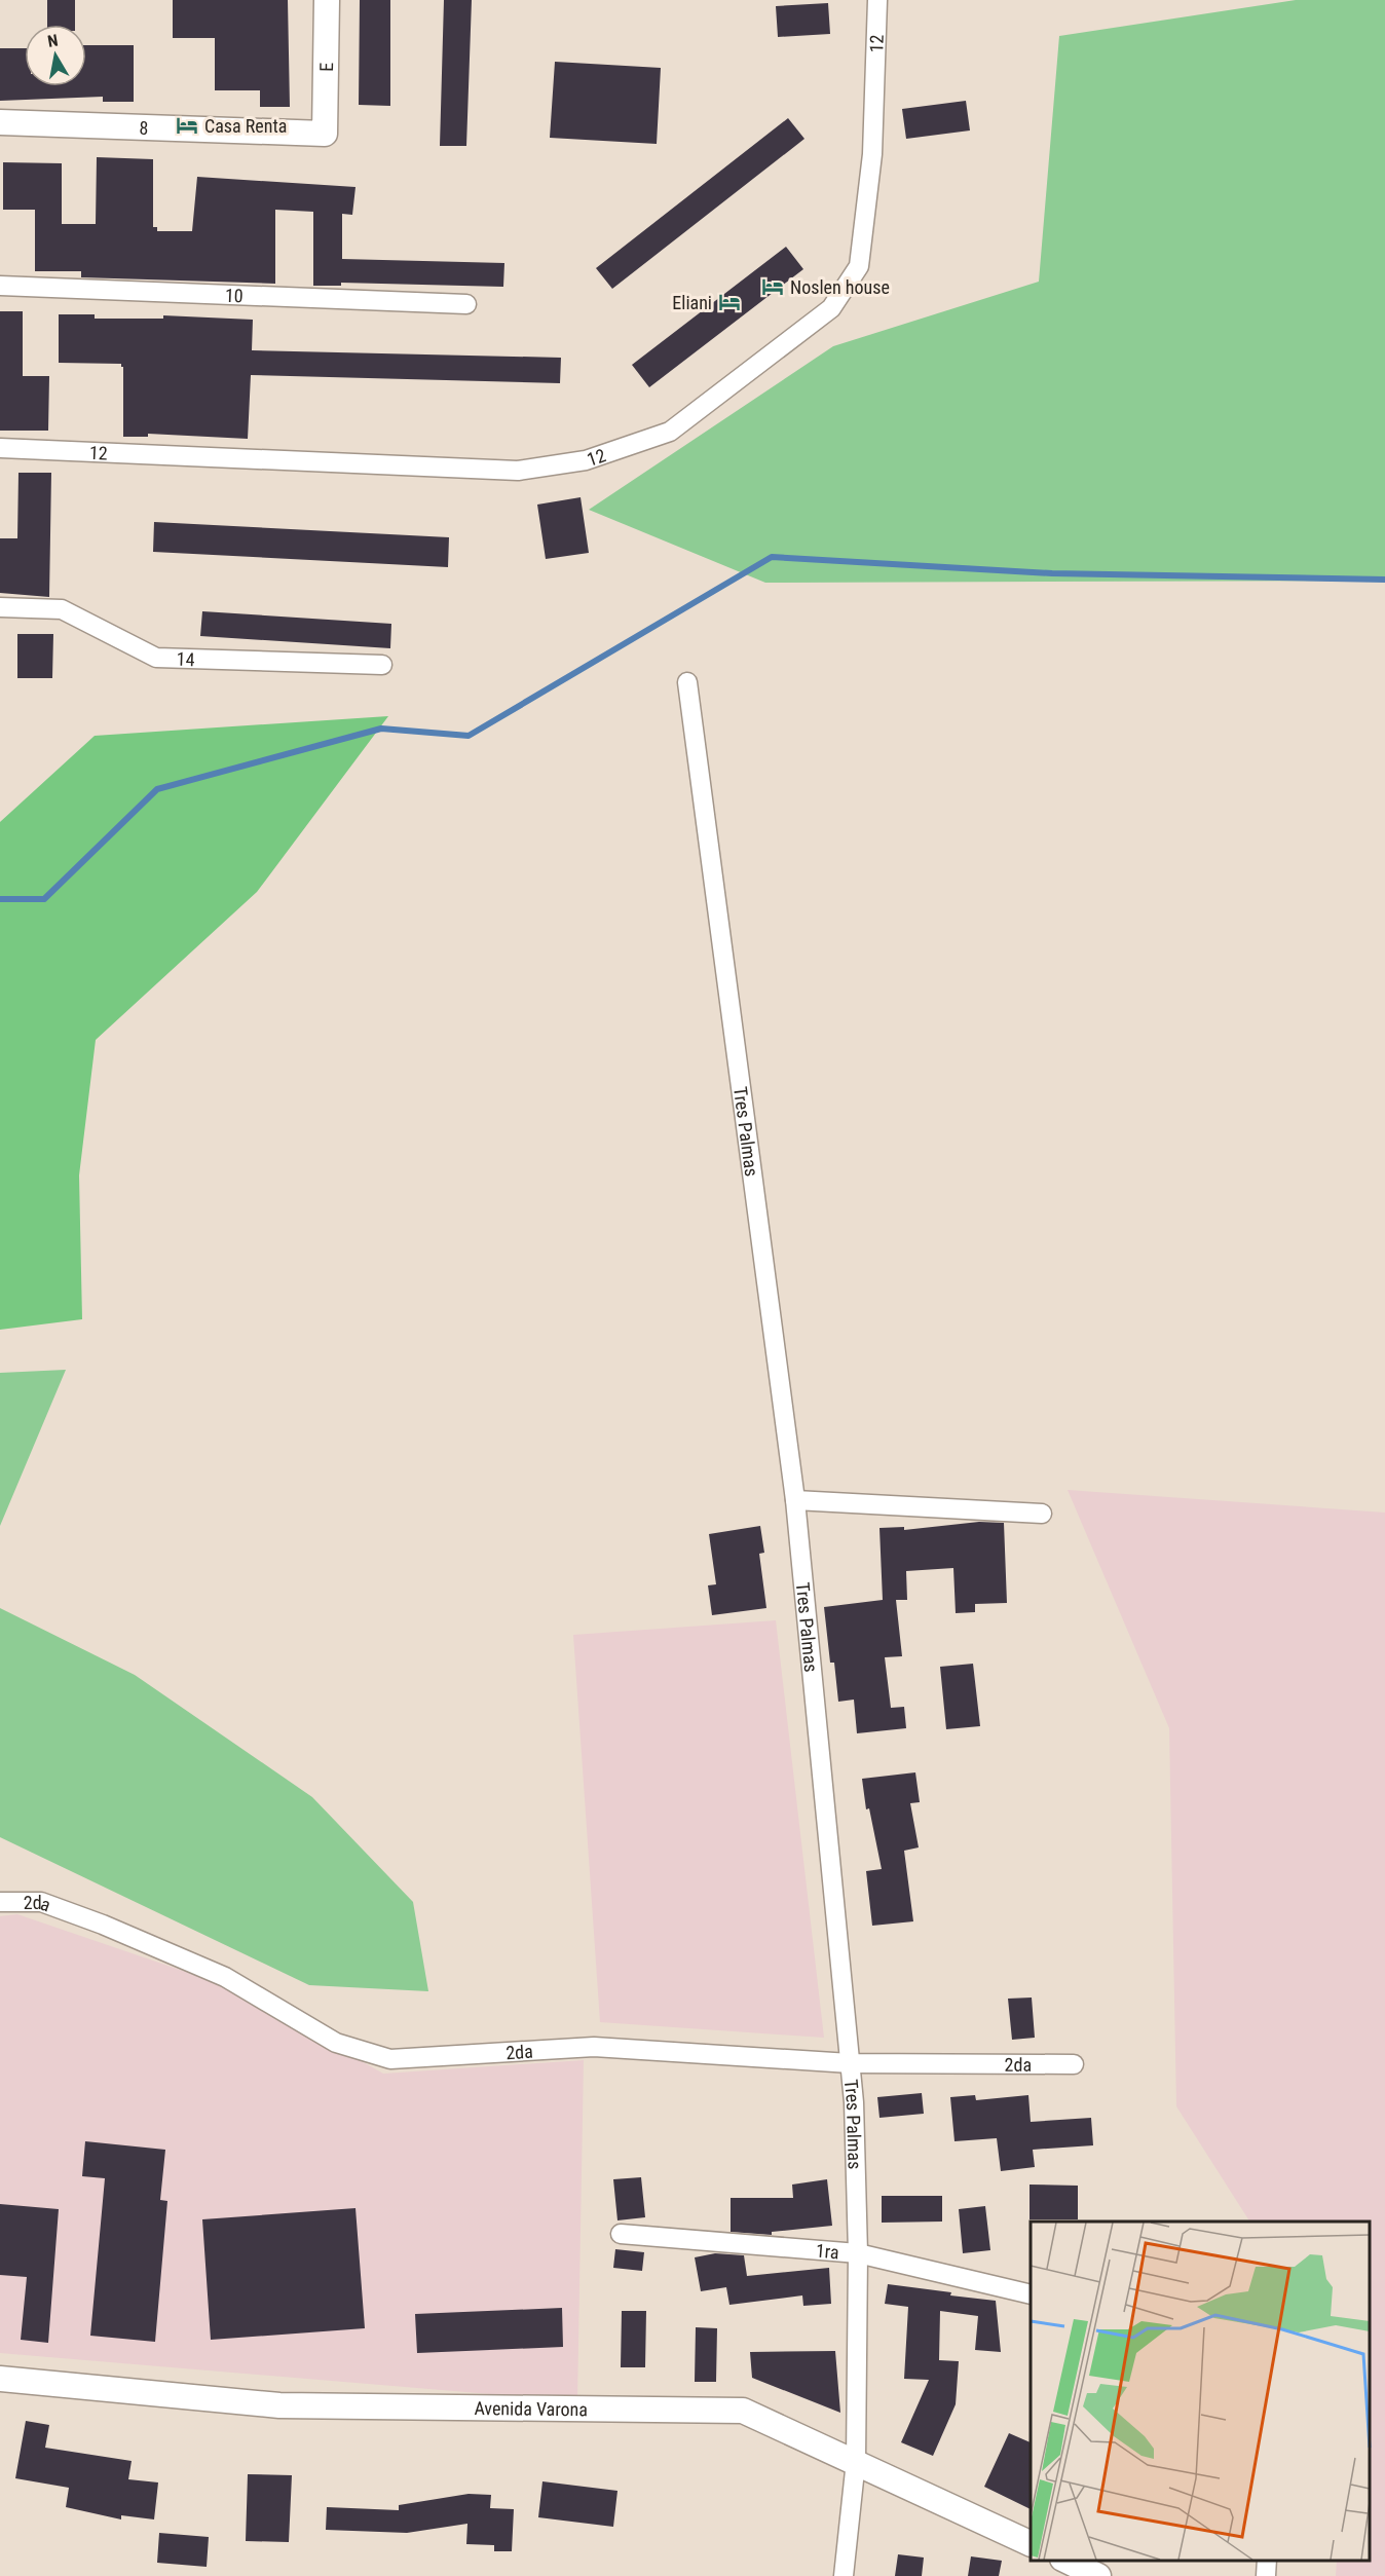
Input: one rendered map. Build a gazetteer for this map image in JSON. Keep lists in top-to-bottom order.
{
  "streets": {
    "street": [
      "12",
      "E",
      "8",
      "10",
      "14",
      "Tres Palmas",
      "2da",
      "1ra",
      "Avenida Varona"
    ]
  },
  "crossings": [
    ["E", "8"],
    ["Tres Palmas", "2da"],
    ["Tres Palmas", "1ra"],
    ["Tres Palmas", "Avenida Varona"]
  ],
  "places": {
    "hotel": ["Casa Renta", "Noslen house", "Eliani"]
  },
  "north": "top"
}
